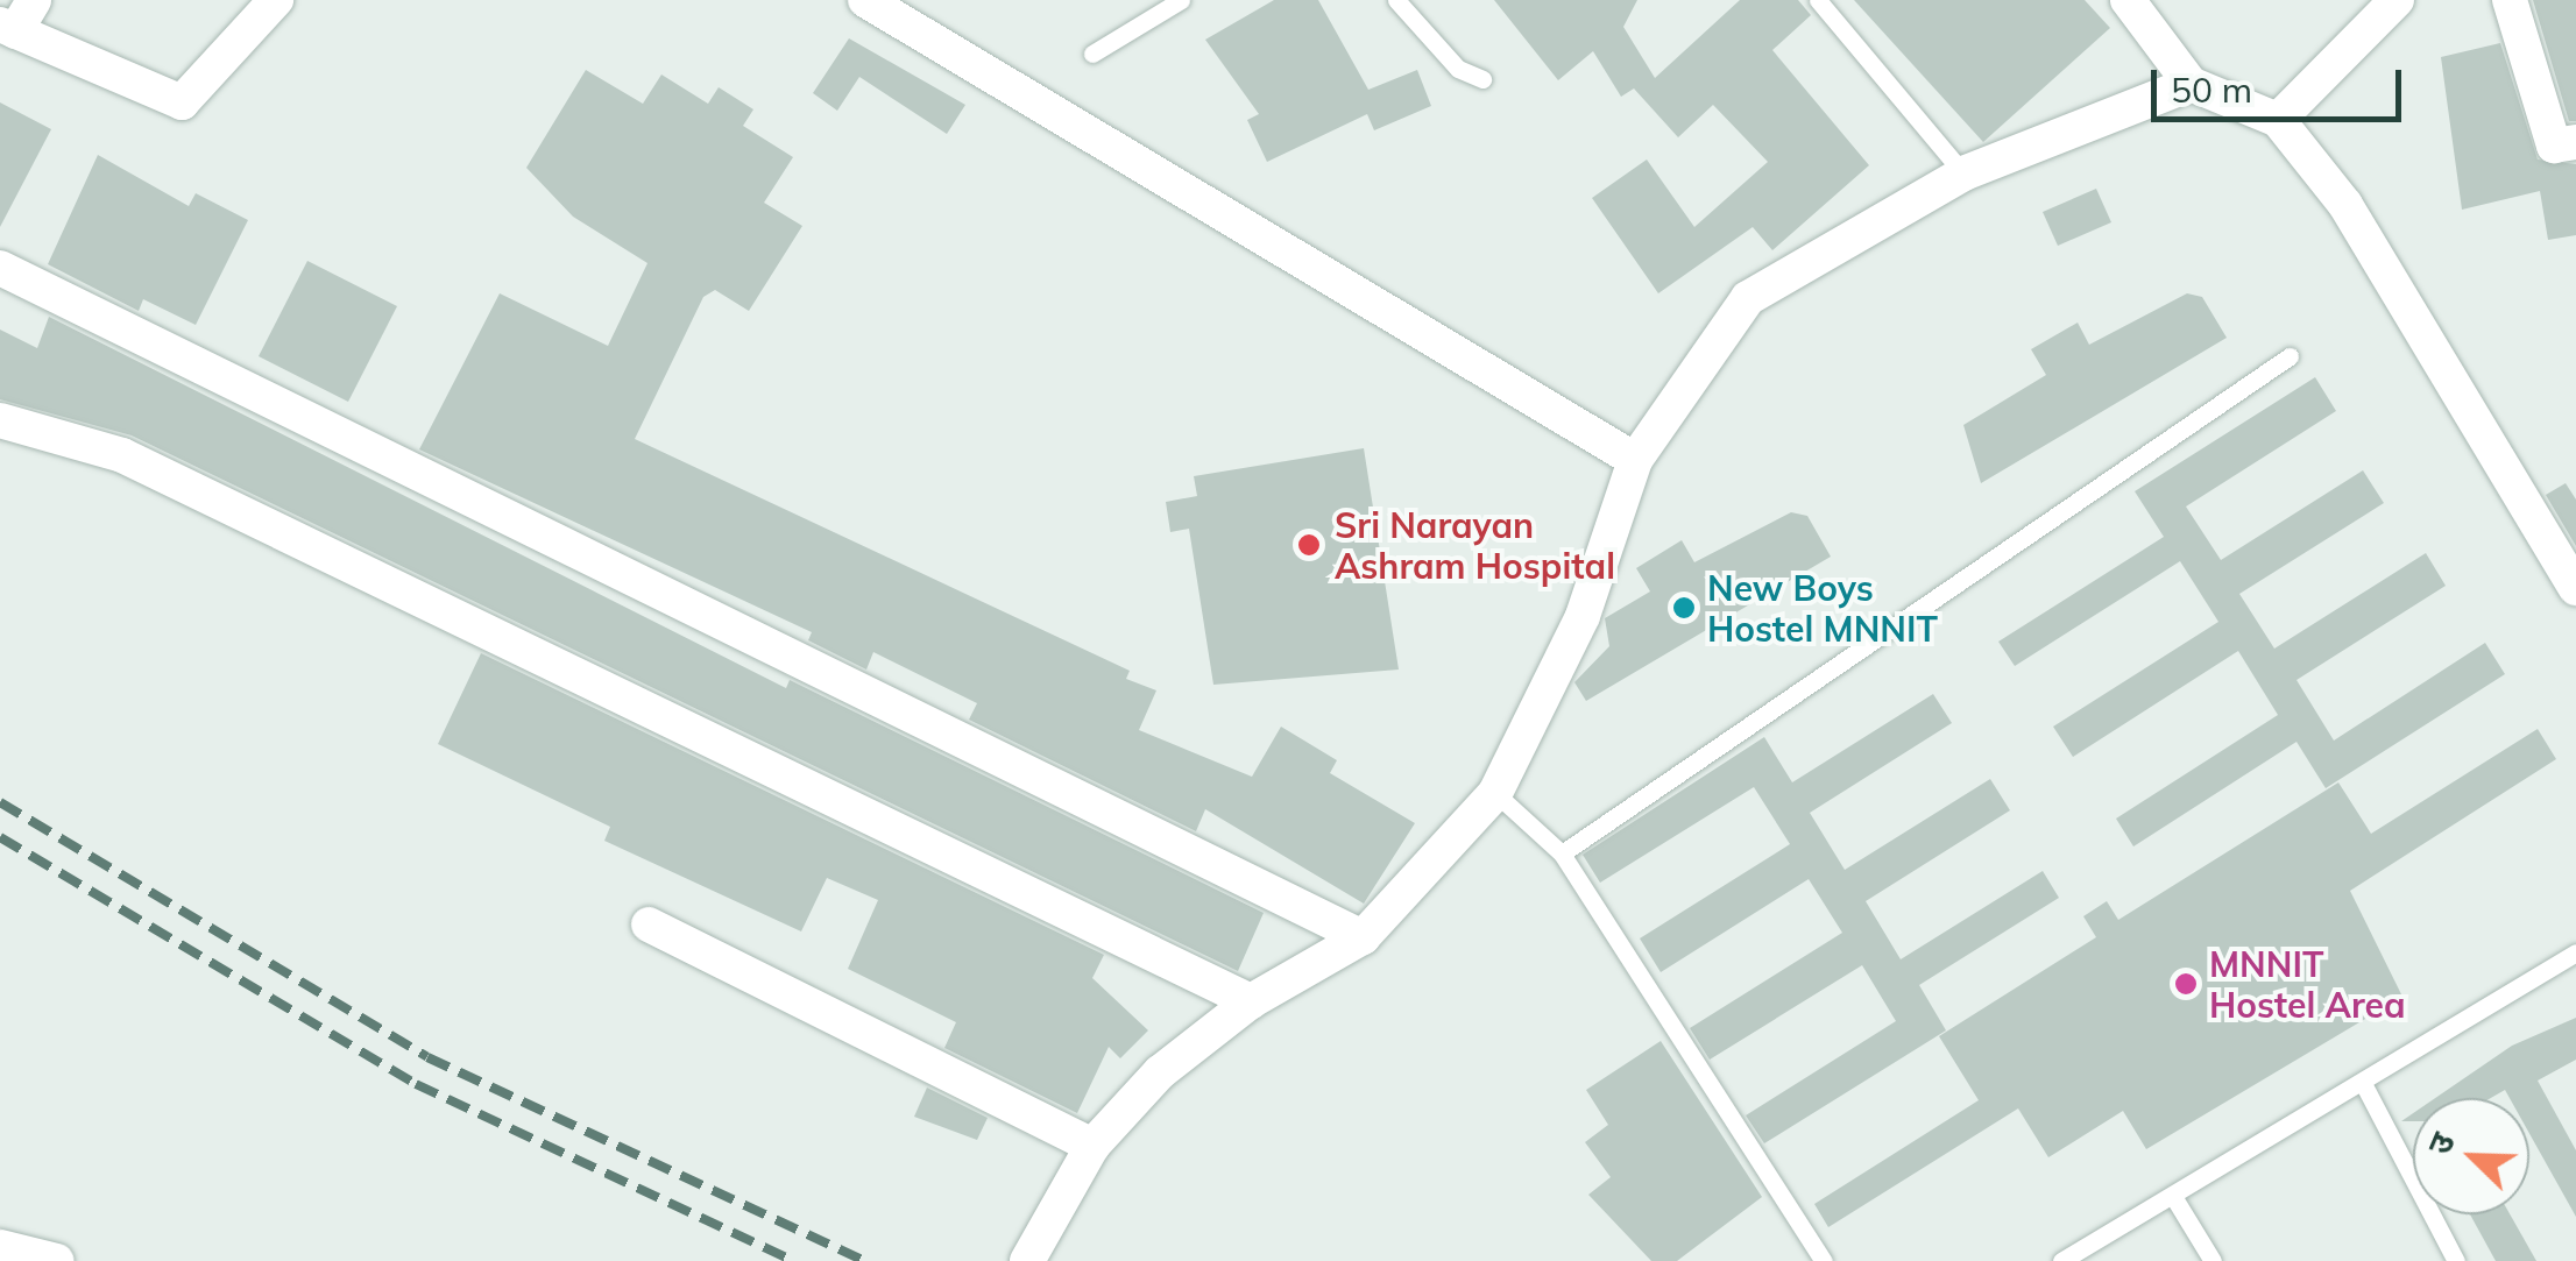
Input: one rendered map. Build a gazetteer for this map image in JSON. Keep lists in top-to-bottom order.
{
  "places": ["Sri Narayan Ashram Hospital", "New Boys Hostel MNNIT", "MNNIT Hostel Area"],
  "scale_bar": "50 m",
  "north": "top left"
}
